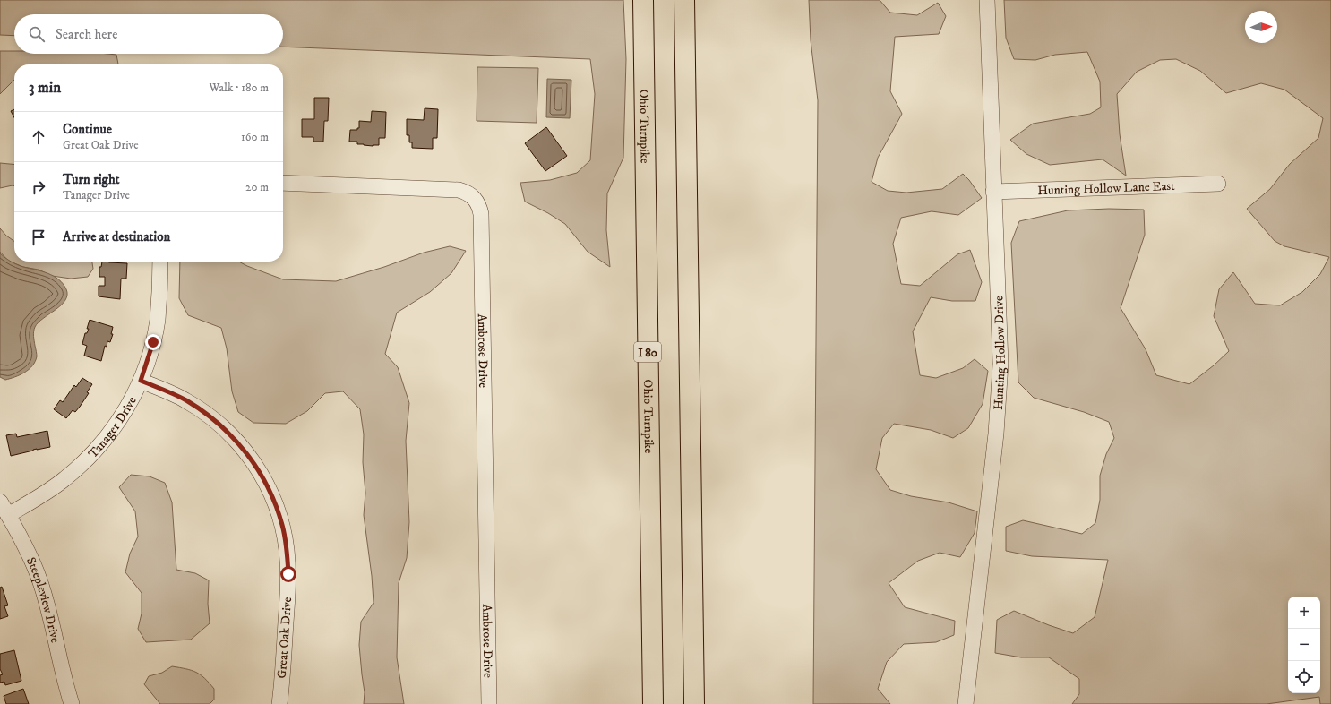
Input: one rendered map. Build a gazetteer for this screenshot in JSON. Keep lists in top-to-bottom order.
{
  "streets": {
    "highway": ["Ohio Turnpike", "I 80"],
    "street": [
      "Hunting Hollow Lane East",
      "Ambrose Drive",
      "Hunting Hollow Drive",
      "Tanager Drive",
      "Steepleview Drive",
      "Great Oak Drive"
    ]
  },
  "crossings": [
    ["Hunting Hollow Lane East", "Hunting Hollow Drive"],
    ["Tanager Drive", "Steepleview Drive"],
    ["Tanager Drive", "Great Oak Drive"]
  ],
  "north": "right",
  "page": {
    "search": "Search here",
    "heading": ["3 min", "Walk · 180 m"],
    "list": [
      ["Continue", "Great Oak Drive", "160 m"],
      ["Turn right", "Tanager Drive", "20 m"],
      "Arrive at destination"
    ],
    "map_buttons": ["+", "−"]
  }
}
